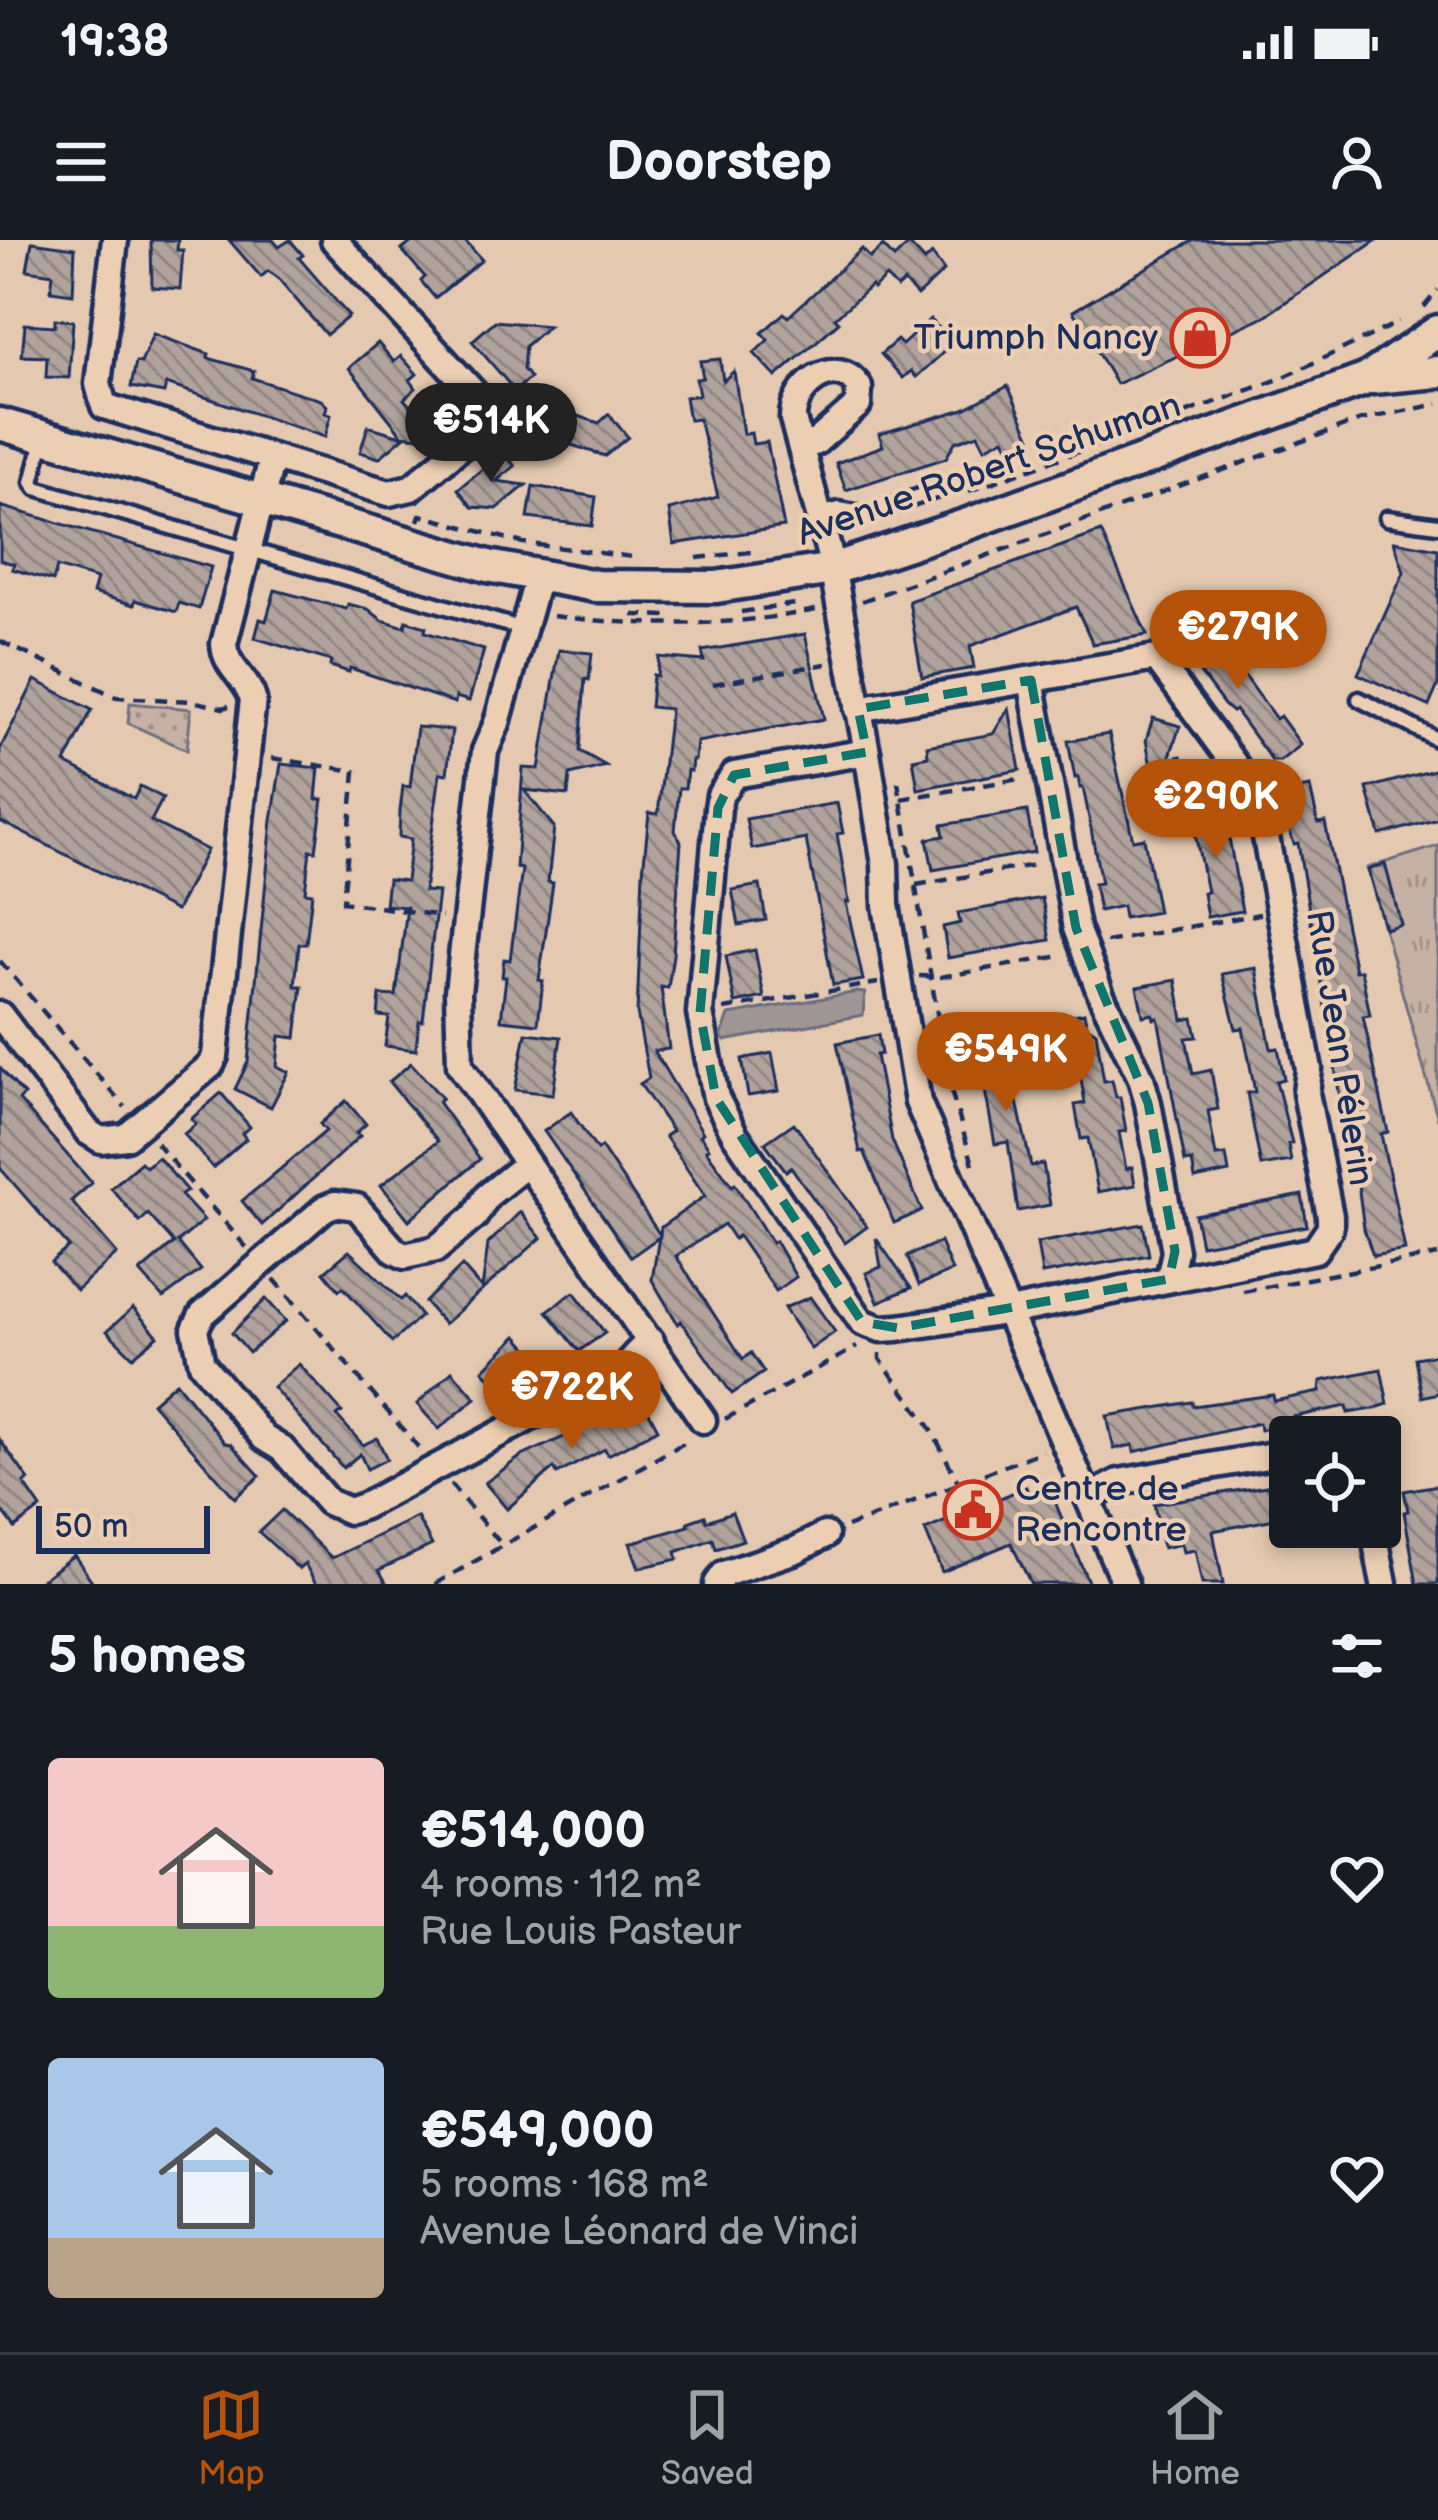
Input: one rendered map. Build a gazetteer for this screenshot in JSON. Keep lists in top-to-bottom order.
{
  "streets": {
    "street": ["Avenue Robert Schuman", "Rue Jean Pélerin"]
  },
  "places": {
    "shop": ["Triumph Nancy"],
    "public building": ["Centre de Rencontre"]
  },
  "scale_bar": "50 m",
  "page": {
    "status": "19:38",
    "header": "Doorstep",
    "price": [
      "€514K",
      "€279K",
      "€290K",
      "€549K",
      "€722K"
    ],
    "scale": "50 m",
    "heading": "5 homes",
    "list": [
      {
        "name": "€514,000",
        "note": "4 rooms · 112 m² · Rue Louis Pasteur"
      },
      {
        "name": "€549,000",
        "note": "5 rooms · 168 m² · Avenue Léonard de Vinci"
      }
    ],
    "tabs": ["Map", "Saved", "Home"]
  }
}
